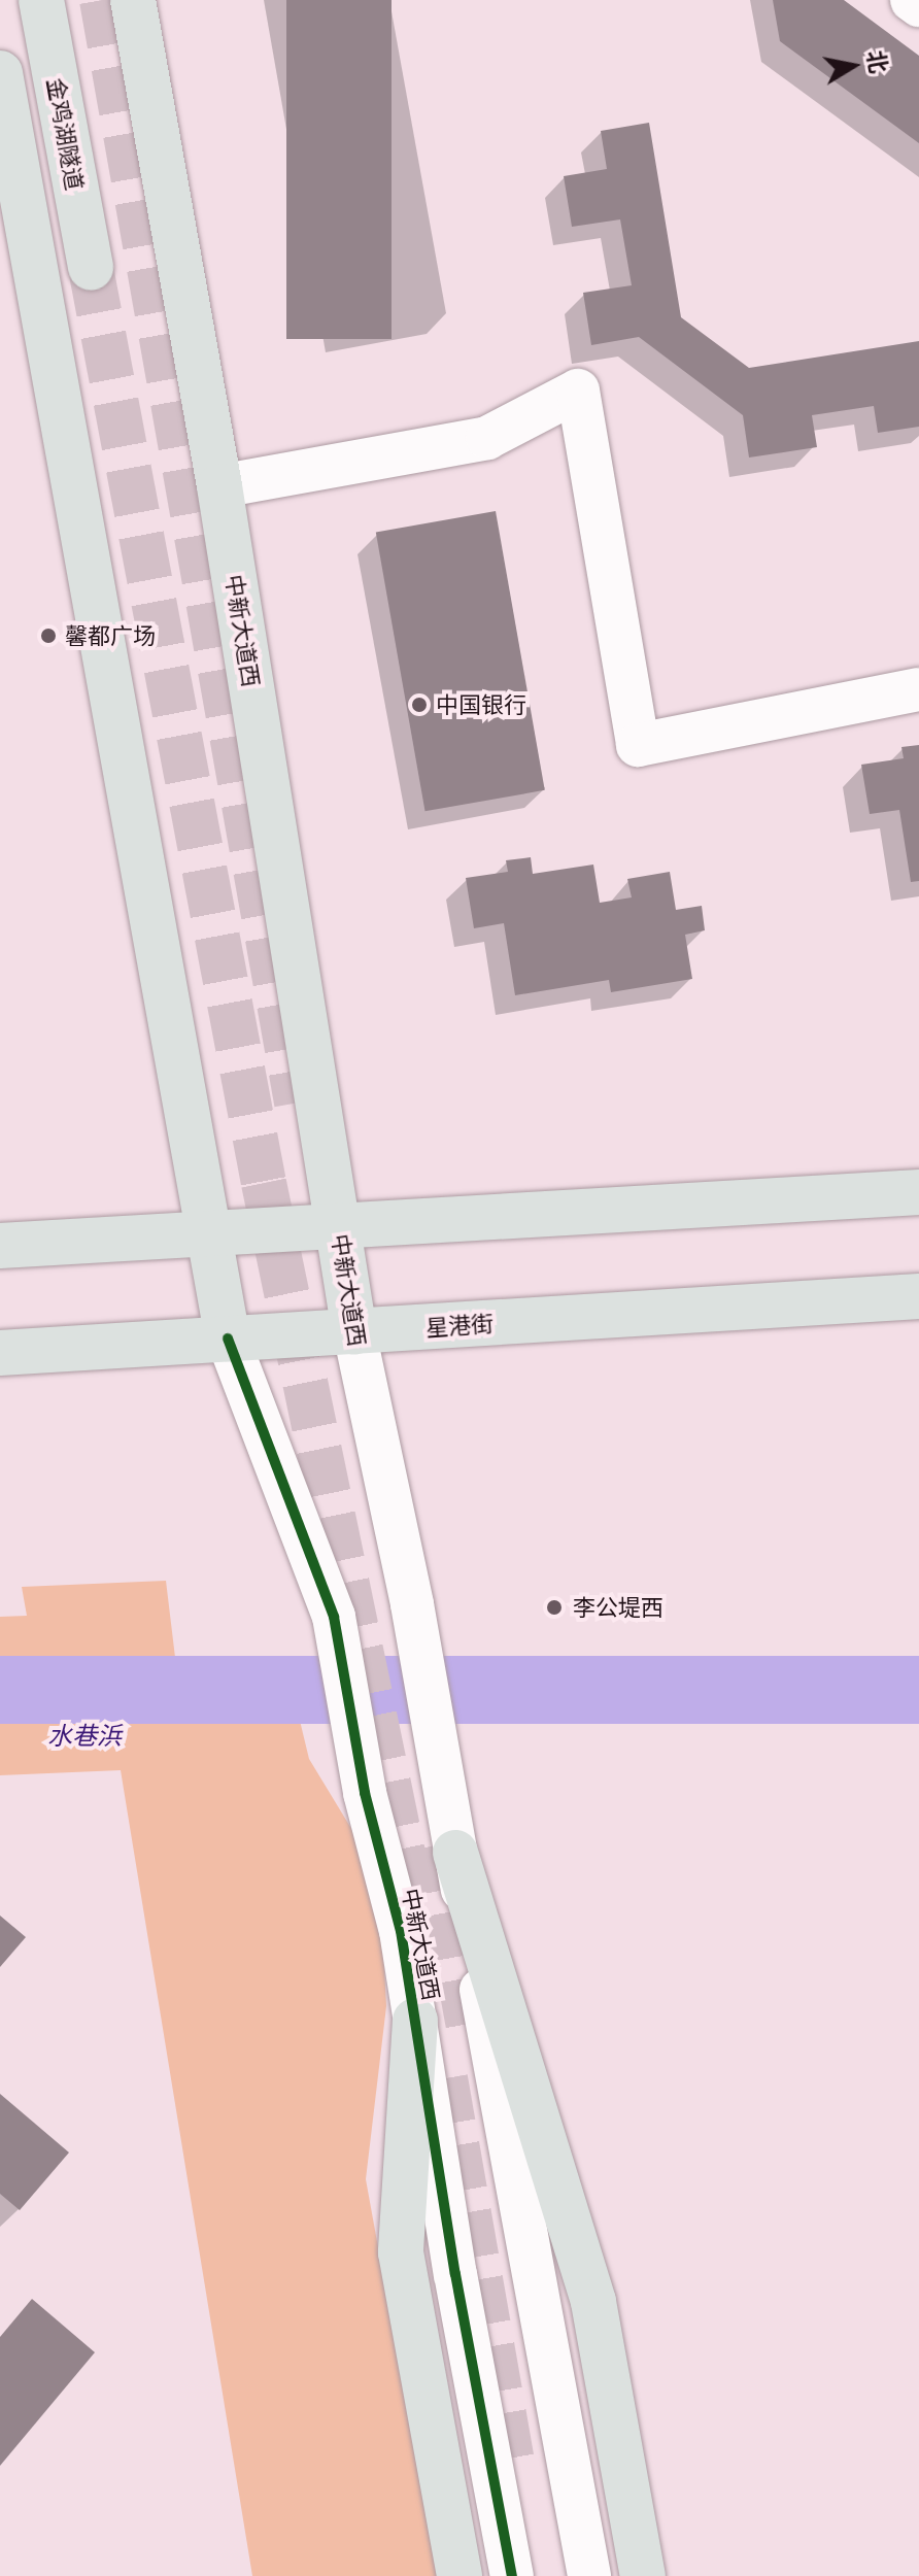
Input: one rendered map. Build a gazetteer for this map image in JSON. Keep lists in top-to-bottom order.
{
  "streets": {
    "main road": ["金鸡湖隧道", "中新大道西", "星港街"]
  },
  "crossings": [
    ["中新大道西", "星港街"]
  ],
  "water": ["水巷浜"],
  "places": ["馨都广场", "中国银行", "李公堤西"],
  "north": "right"
}
